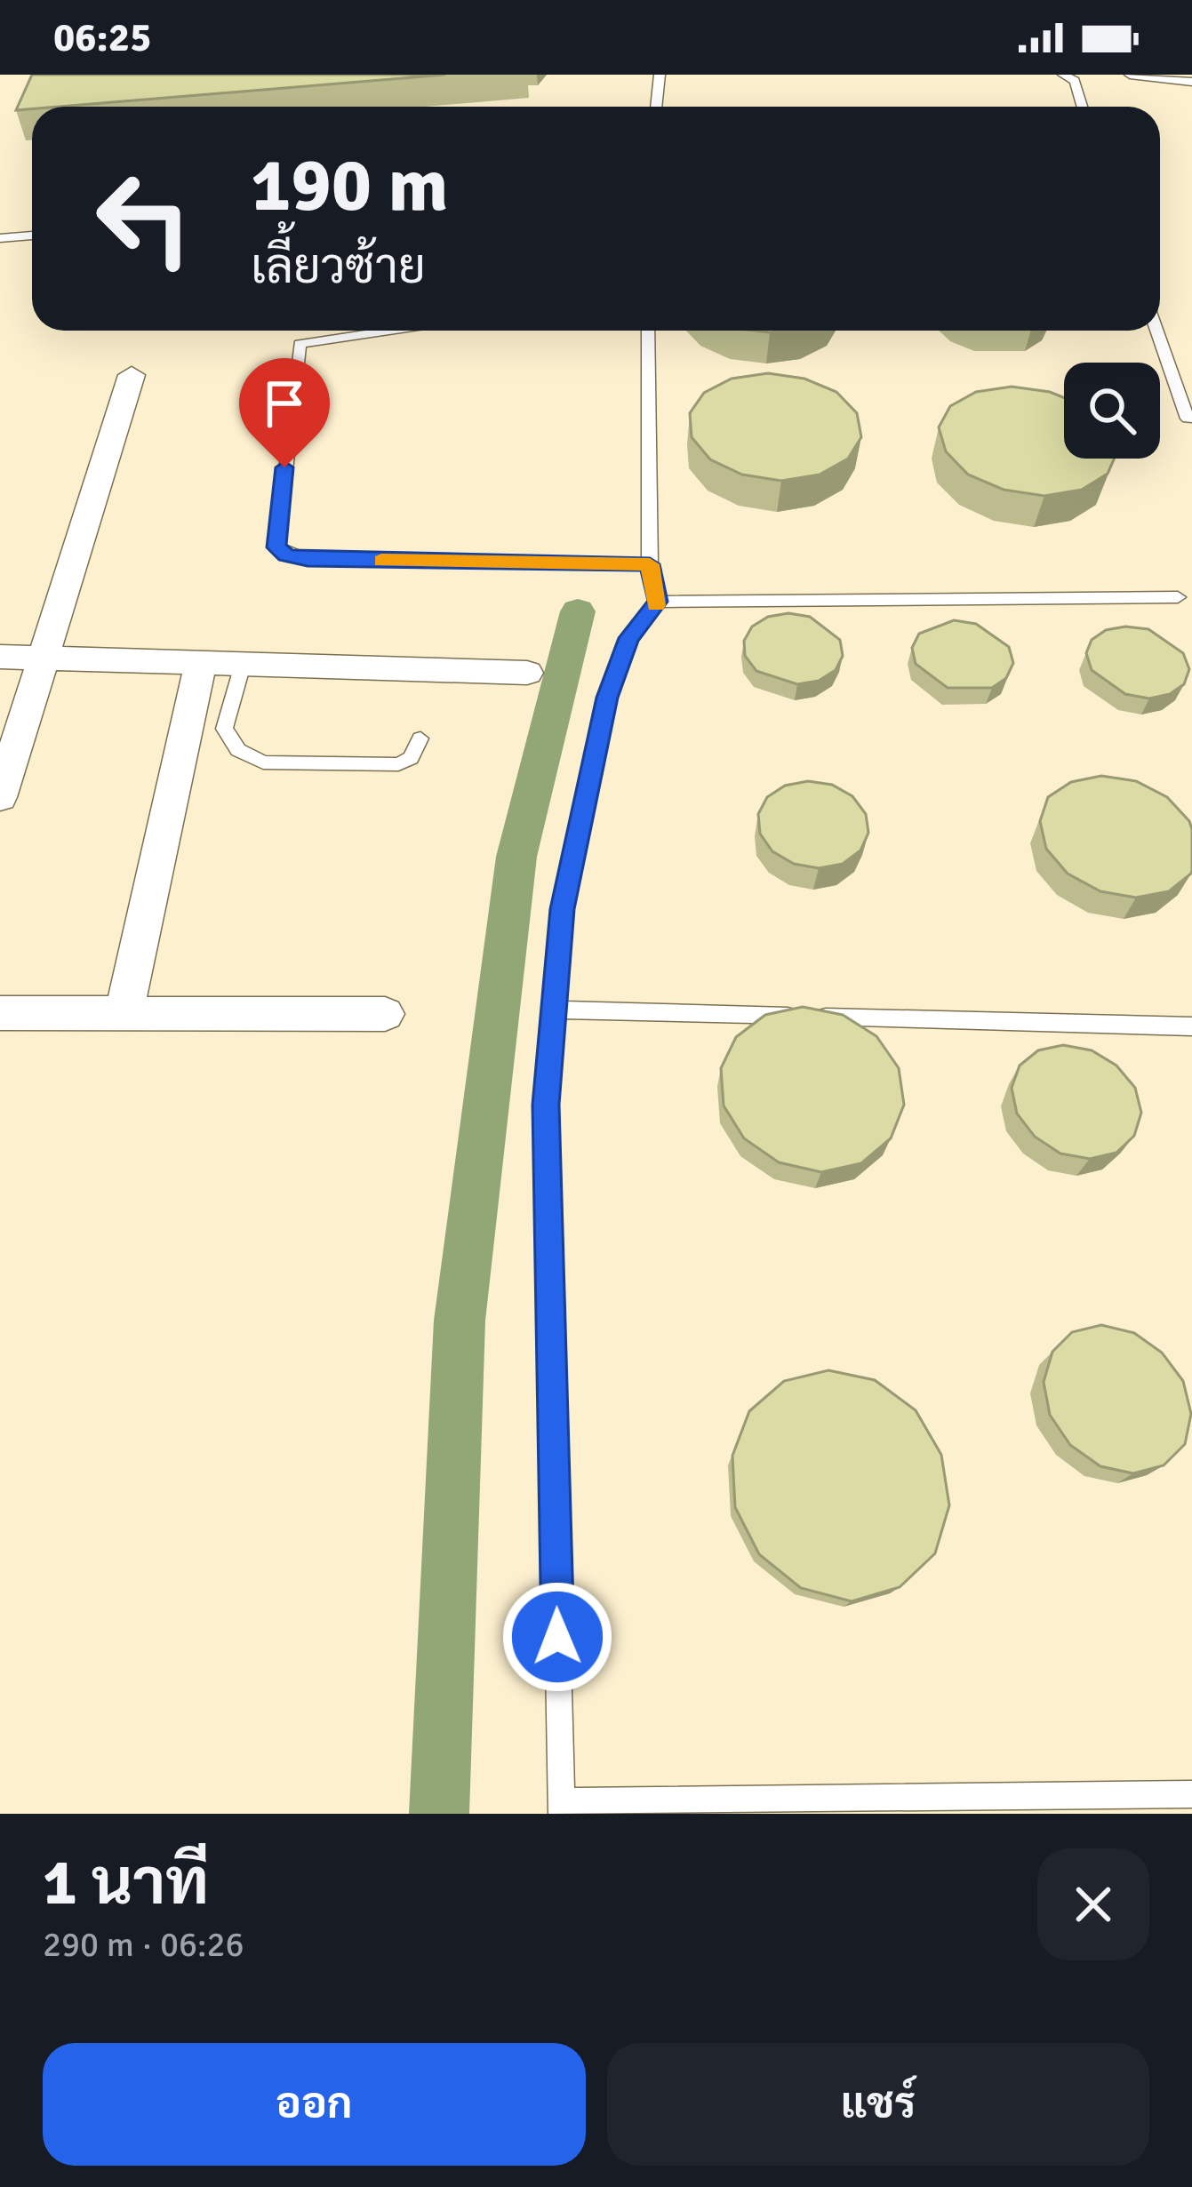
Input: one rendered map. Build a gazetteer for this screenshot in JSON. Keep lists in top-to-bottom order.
{
  "page": {
    "status": "06:25",
    "turn": ["190 m", "เลี้ยวซ้าย"],
    "heading": ["1 นาที", "290 m · 06:26"],
    "buttons": ["ออก", "แชร์"]
  }
}
